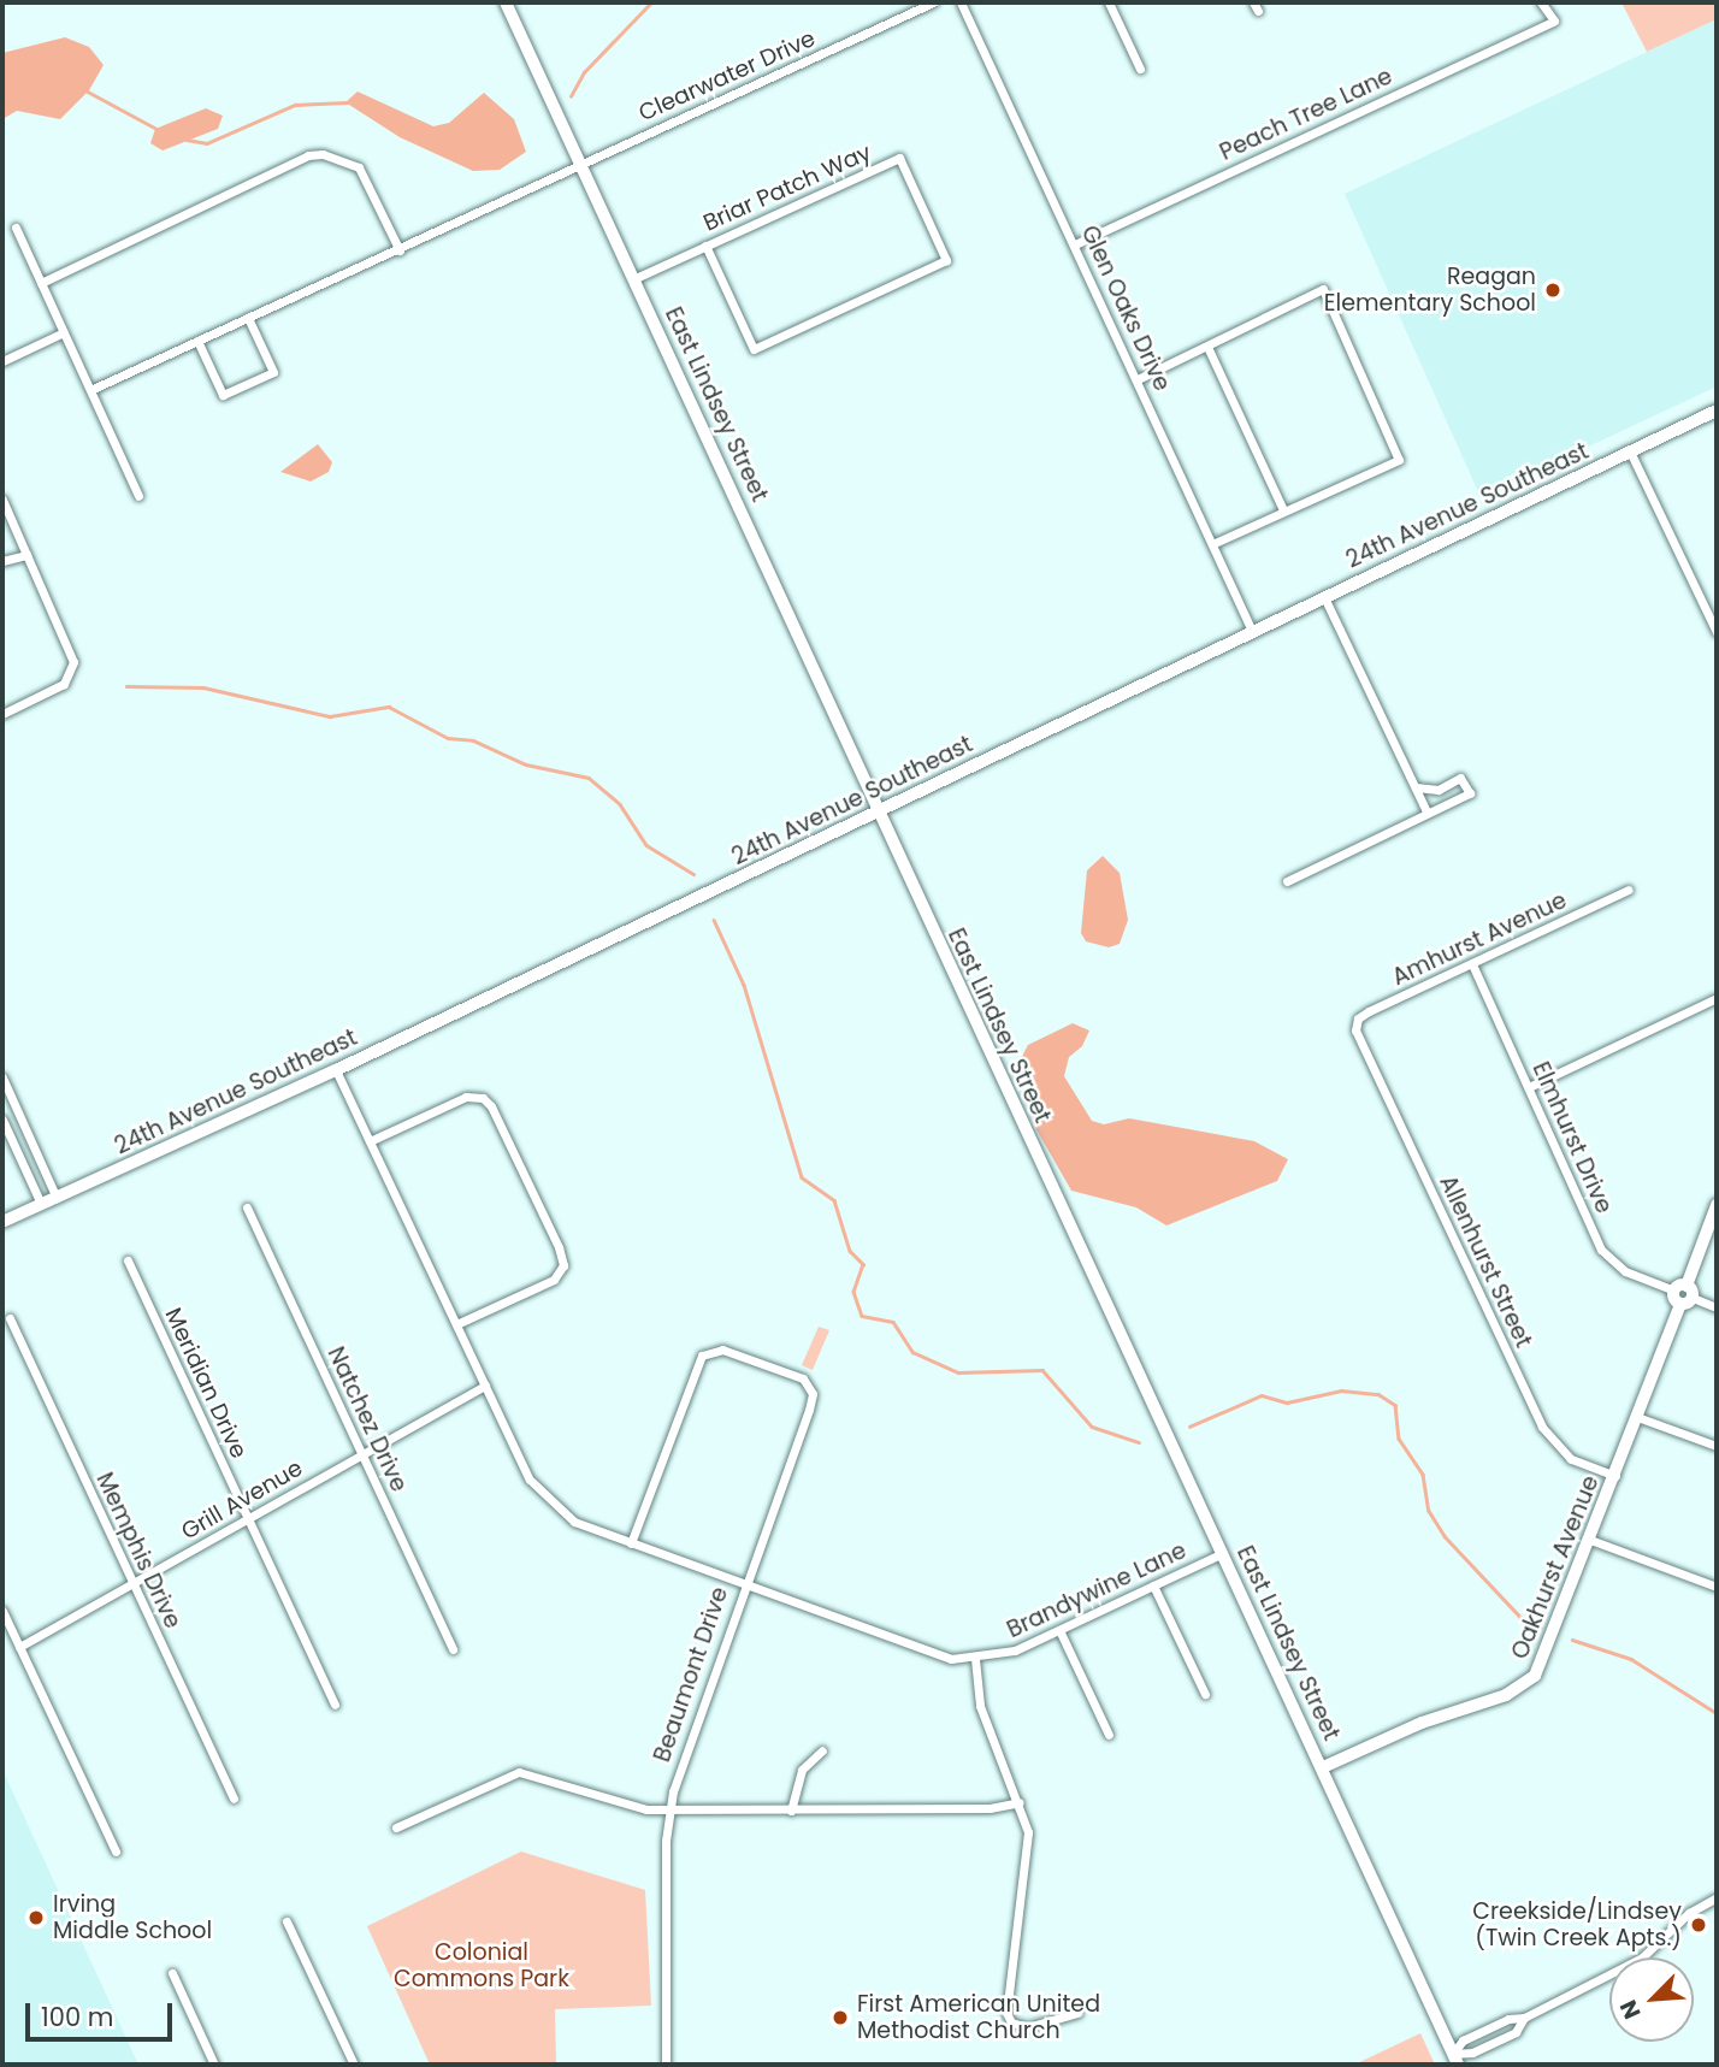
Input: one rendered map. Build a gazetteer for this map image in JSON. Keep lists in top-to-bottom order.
{
  "streets": {
    "street": [
      "Clearwater Drive",
      "Peach Tree Lane",
      "Briar Patch Way",
      "Glen Oaks Drive",
      "East Lindsey Street",
      "24th Avenue Southeast",
      "Amhurst Avenue",
      "Elmhurst Drive",
      "Allenhurst Street",
      "Meridian Drive",
      "Natchez Drive",
      "Grill Avenue",
      "Memphis Drive",
      "Oakhurst Avenue",
      "Brandywine Lane",
      "Beaumont Drive"
    ]
  },
  "crossings": [
    ["Clearwater Drive", "East Lindsey Street"],
    ["Peach Tree Lane", "Glen Oaks Drive"],
    ["Briar Patch Way", "East Lindsey Street"],
    ["Glen Oaks Drive", "24th Avenue Southeast"],
    ["East Lindsey Street", "24th Avenue Southeast"],
    ["East Lindsey Street", "Oakhurst Avenue"],
    ["East Lindsey Street", "Brandywine Lane"],
    ["24th Avenue Southeast", "Beaumont Drive"],
    ["Amhurst Avenue", "Elmhurst Drive"],
    ["Amhurst Avenue", "Allenhurst Street"],
    ["Allenhurst Street", "Oakhurst Avenue"],
    ["Meridian Drive", "Grill Avenue"],
    ["Natchez Drive", "Grill Avenue"],
    ["Grill Avenue", "Memphis Drive"],
    ["Grill Avenue", "Beaumont Drive"],
    ["Brandywine Lane", "Beaumont Drive"]
  ],
  "parks": ["Colonial Commons Park"],
  "places": [
    "Reagan Elementary School",
    "Irving Middle School",
    "Creekside/Lindsey (Twin Creek Apts.)",
    "First American United Methodist Church"
  ],
  "scale_bar": "100 m",
  "north": "bottom left"
}
